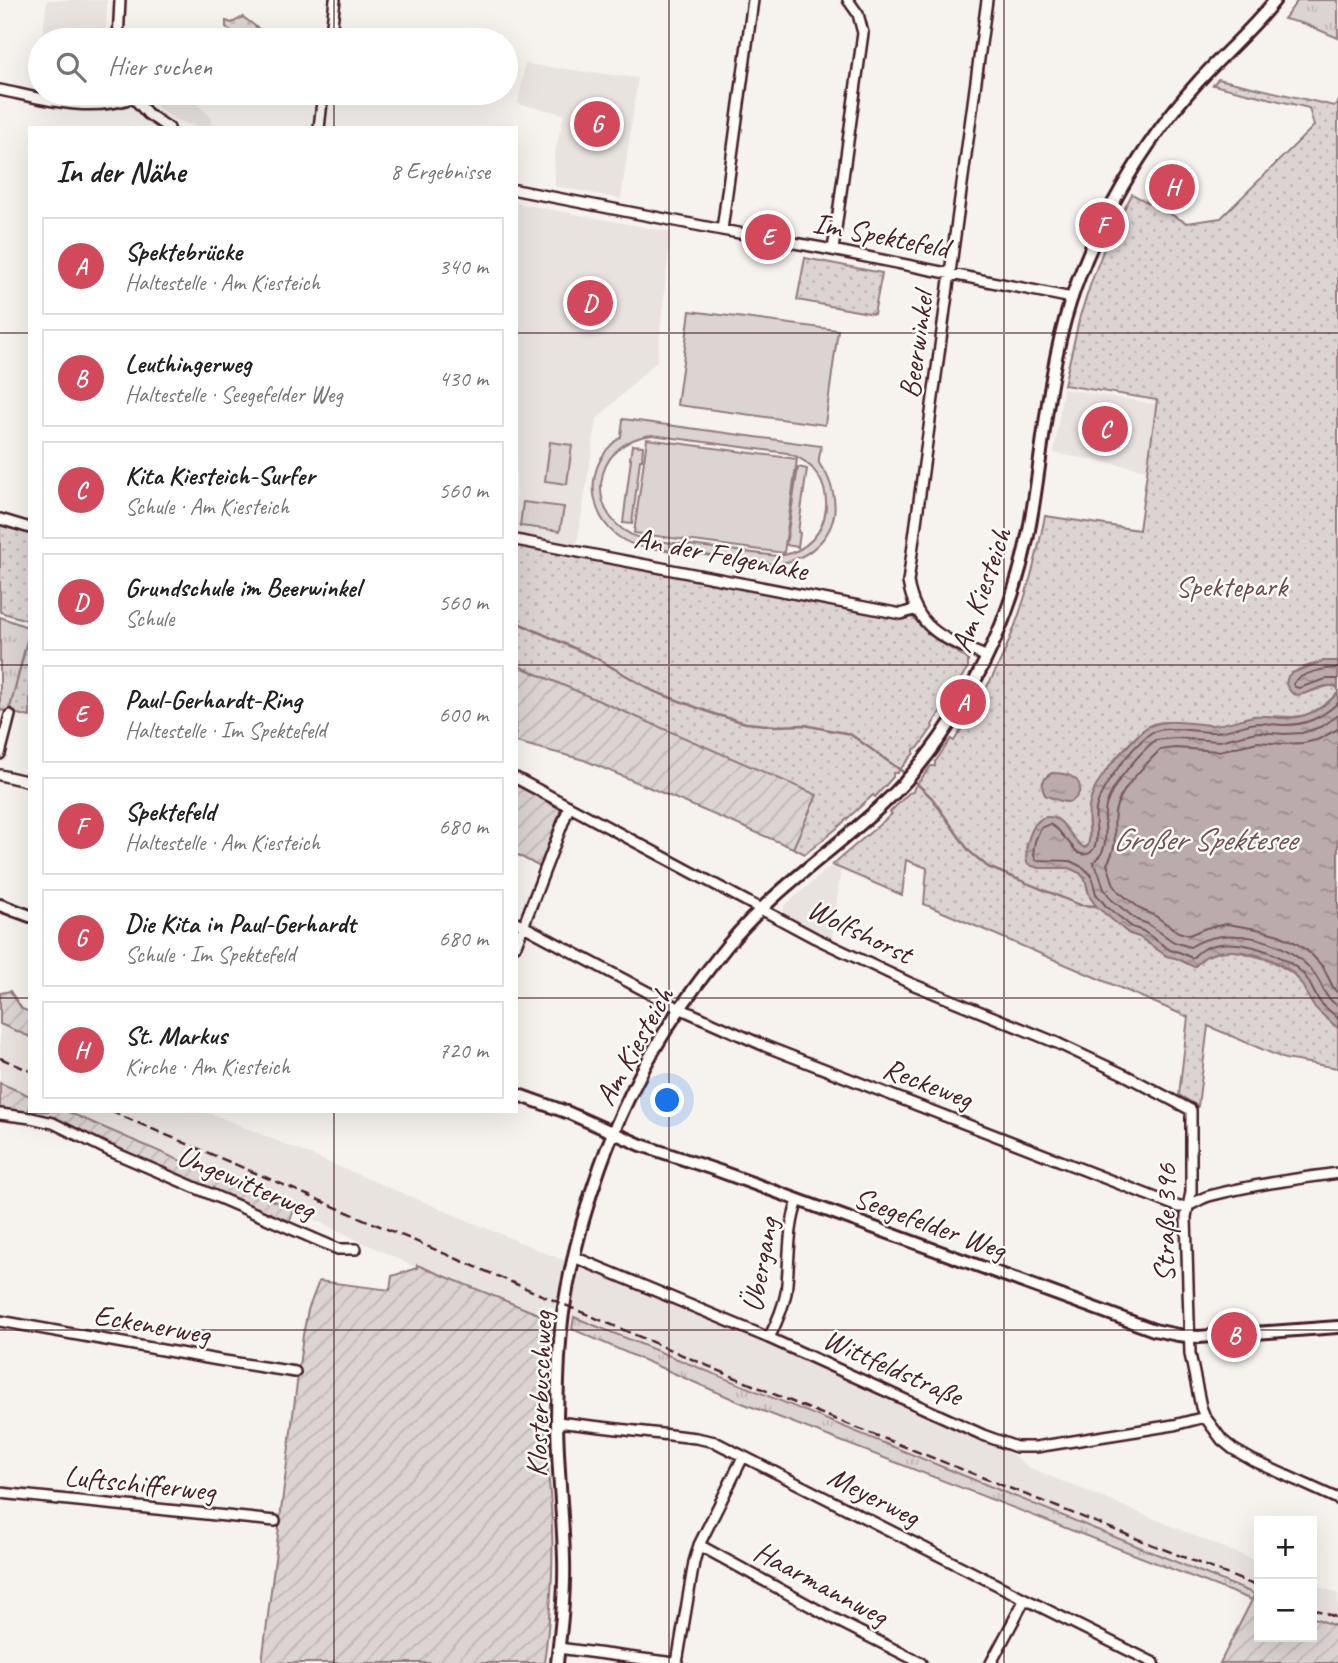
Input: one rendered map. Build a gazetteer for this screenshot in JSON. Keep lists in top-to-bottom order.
{
  "streets": {
    "street": [
      "Im Spektefeld",
      "Beerwinkel",
      "An der Felgenlake",
      "Am Kiesteich",
      "Wolfshorst",
      "Reckeweg",
      "Ungewitterweg",
      "Seegefelder Weg",
      "Straße 396",
      "Übergang",
      "Eckenerweg",
      "Wittfeldstraße",
      "Klosterbuschweg",
      "Luftschifferweg",
      "Meyerweg",
      "Haarmannweg"
    ]
  },
  "crossings": [
    ["Im Spektefeld", "Beerwinkel"],
    ["Im Spektefeld", "Am Kiesteich"],
    ["Beerwinkel", "An der Felgenlake"],
    ["Beerwinkel", "Am Kiesteich"],
    ["Am Kiesteich", "Wolfshorst"],
    ["Am Kiesteich", "Reckeweg"],
    ["Am Kiesteich", "Seegefelder Weg"],
    ["Am Kiesteich", "Klosterbuschweg"],
    ["Wolfshorst", "Straße 396"],
    ["Reckeweg", "Straße 396"],
    ["Seegefelder Weg", "Straße 396"],
    ["Seegefelder Weg", "Übergang"],
    ["Seegefelder Weg", "Klosterbuschweg"],
    ["Straße 396", "Wittfeldstraße"],
    ["Übergang", "Wittfeldstraße"],
    ["Wittfeldstraße", "Klosterbuschweg"],
    ["Klosterbuschweg", "Meyerweg"]
  ],
  "water": ["Großer Spektesee"],
  "parks": ["Spektepark"],
  "page": {
    "search": "Hier suchen",
    "pins": [
      "G",
      "H",
      "F",
      "E",
      "D",
      "C",
      "A",
      "B"
    ],
    "heading": ["In der Nähe", "8 Ergebnisse"],
    "list": [
      {
        "mark": "A",
        "name": "Spektebrücke",
        "note": "Haltestelle · Am Kiesteich",
        "value": "340 m"
      },
      {
        "mark": "B",
        "name": "Leuthingerweg",
        "note": "Haltestelle · Seegefelder Weg",
        "value": "430 m"
      },
      {
        "mark": "C",
        "name": "Kita Kiesteich-Surfer",
        "note": "Schule · Am Kiesteich",
        "value": "560 m"
      },
      {
        "mark": "D",
        "name": "Grundschule im Beerwinkel",
        "note": "Schule",
        "value": "560 m"
      },
      {
        "mark": "E",
        "name": "Paul-Gerhardt-Ring",
        "note": "Haltestelle · Im Spektefeld",
        "value": "600 m"
      },
      {
        "mark": "F",
        "name": "Spektefeld",
        "note": "Haltestelle · Am Kiesteich",
        "value": "680 m"
      },
      {
        "mark": "G",
        "name": "Die Kita in Paul-Gerhardt",
        "note": "Schule · Im Spektefeld",
        "value": "680 m"
      },
      {
        "mark": "H",
        "name": "St. Markus",
        "note": "Kirche · Am Kiesteich",
        "value": "720 m"
      }
    ],
    "map_buttons": ["+", "−"]
  }
}
